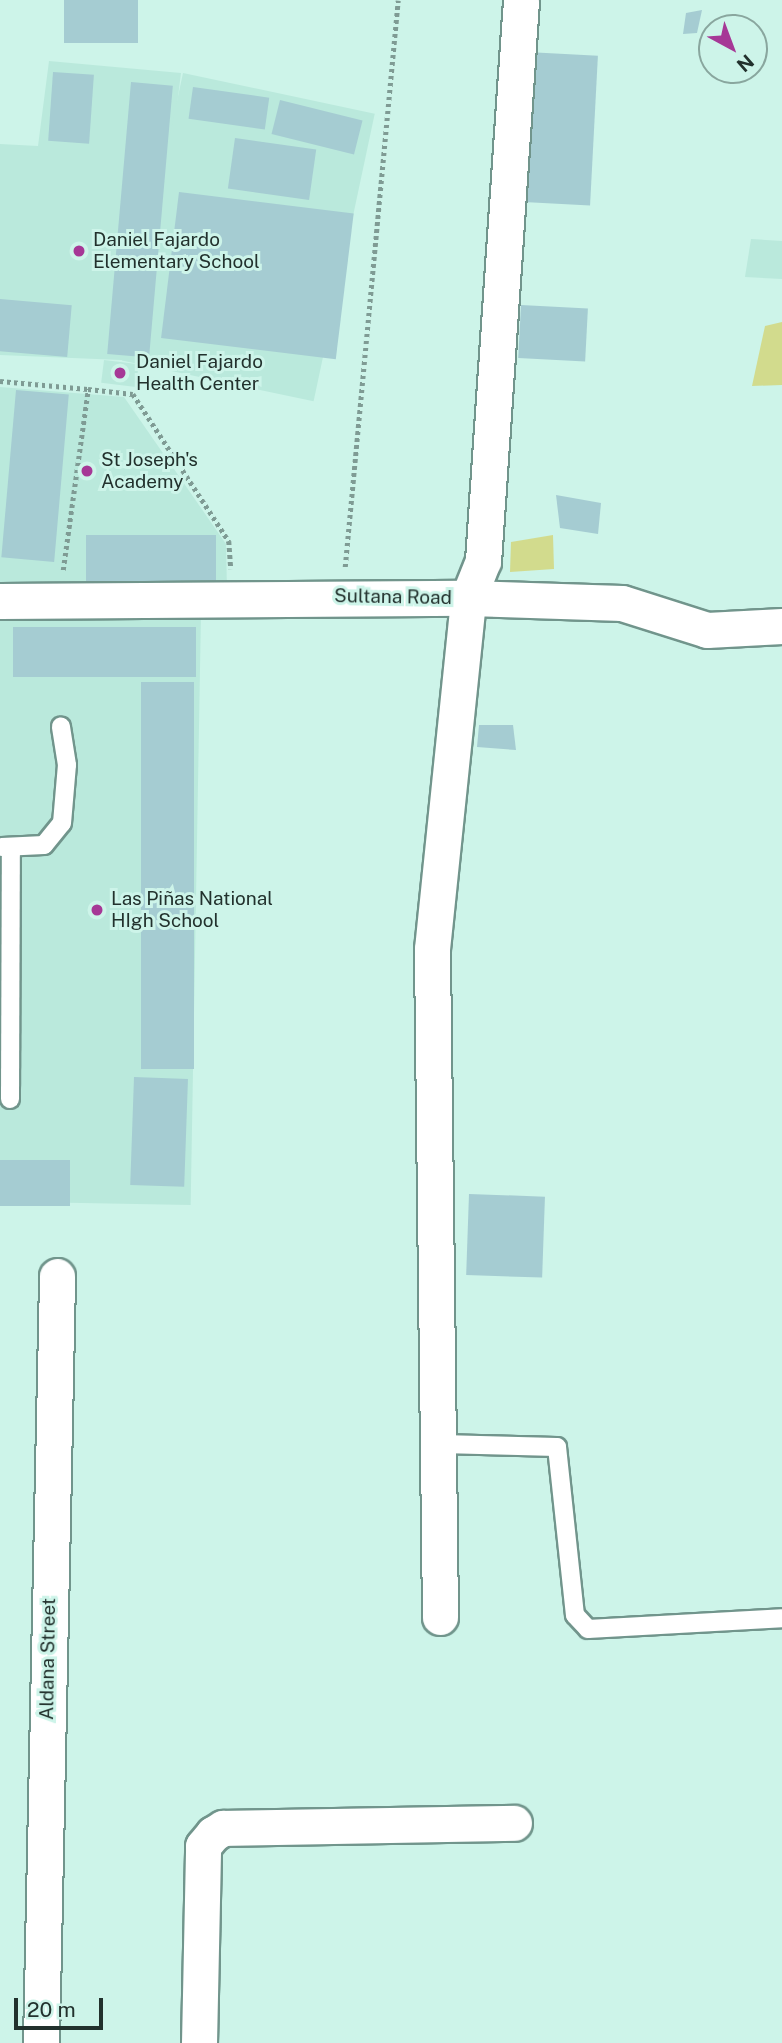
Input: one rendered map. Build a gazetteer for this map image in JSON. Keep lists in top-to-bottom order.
{
  "streets": {
    "street": ["Sultana Road", "Aldana Street"]
  },
  "places": [
    "Daniel Fajardo Elementary School",
    "Daniel Fajardo Health Center",
    "St Joseph's Academy",
    "Las Piñas National HIgh School"
  ],
  "scale_bar": "20 m",
  "north": "bottom right"
}
